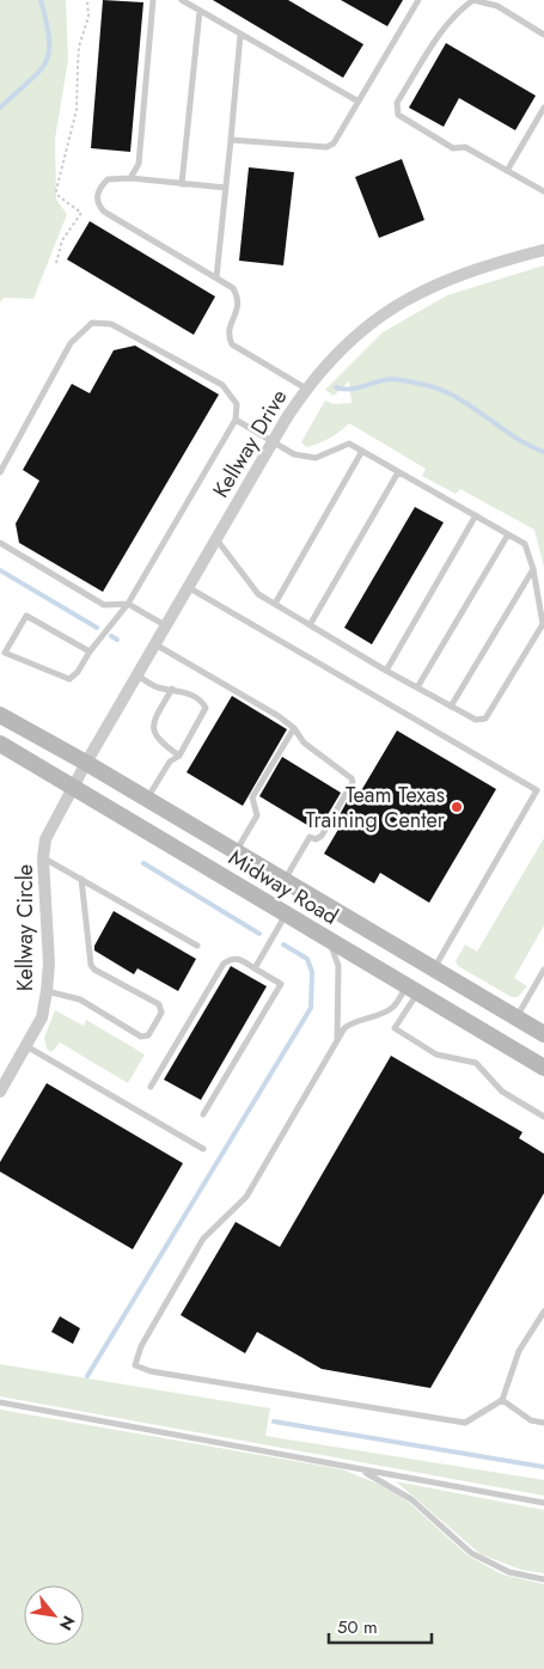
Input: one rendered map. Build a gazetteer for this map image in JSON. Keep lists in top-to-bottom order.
{
  "streets": {
    "main road": ["Midway Road"],
    "street": ["Kellway Drive", "Kellway Circle"]
  },
  "crossings": [
    ["Kellway Drive", "Midway Road"],
    ["Kellway Drive", "Kellway Circle"],
    ["Midway Road", "Kellway Circle"]
  ],
  "places": ["Team Texas Training Center"],
  "scale_bar": "50 m",
  "north": "bottom right"
}
